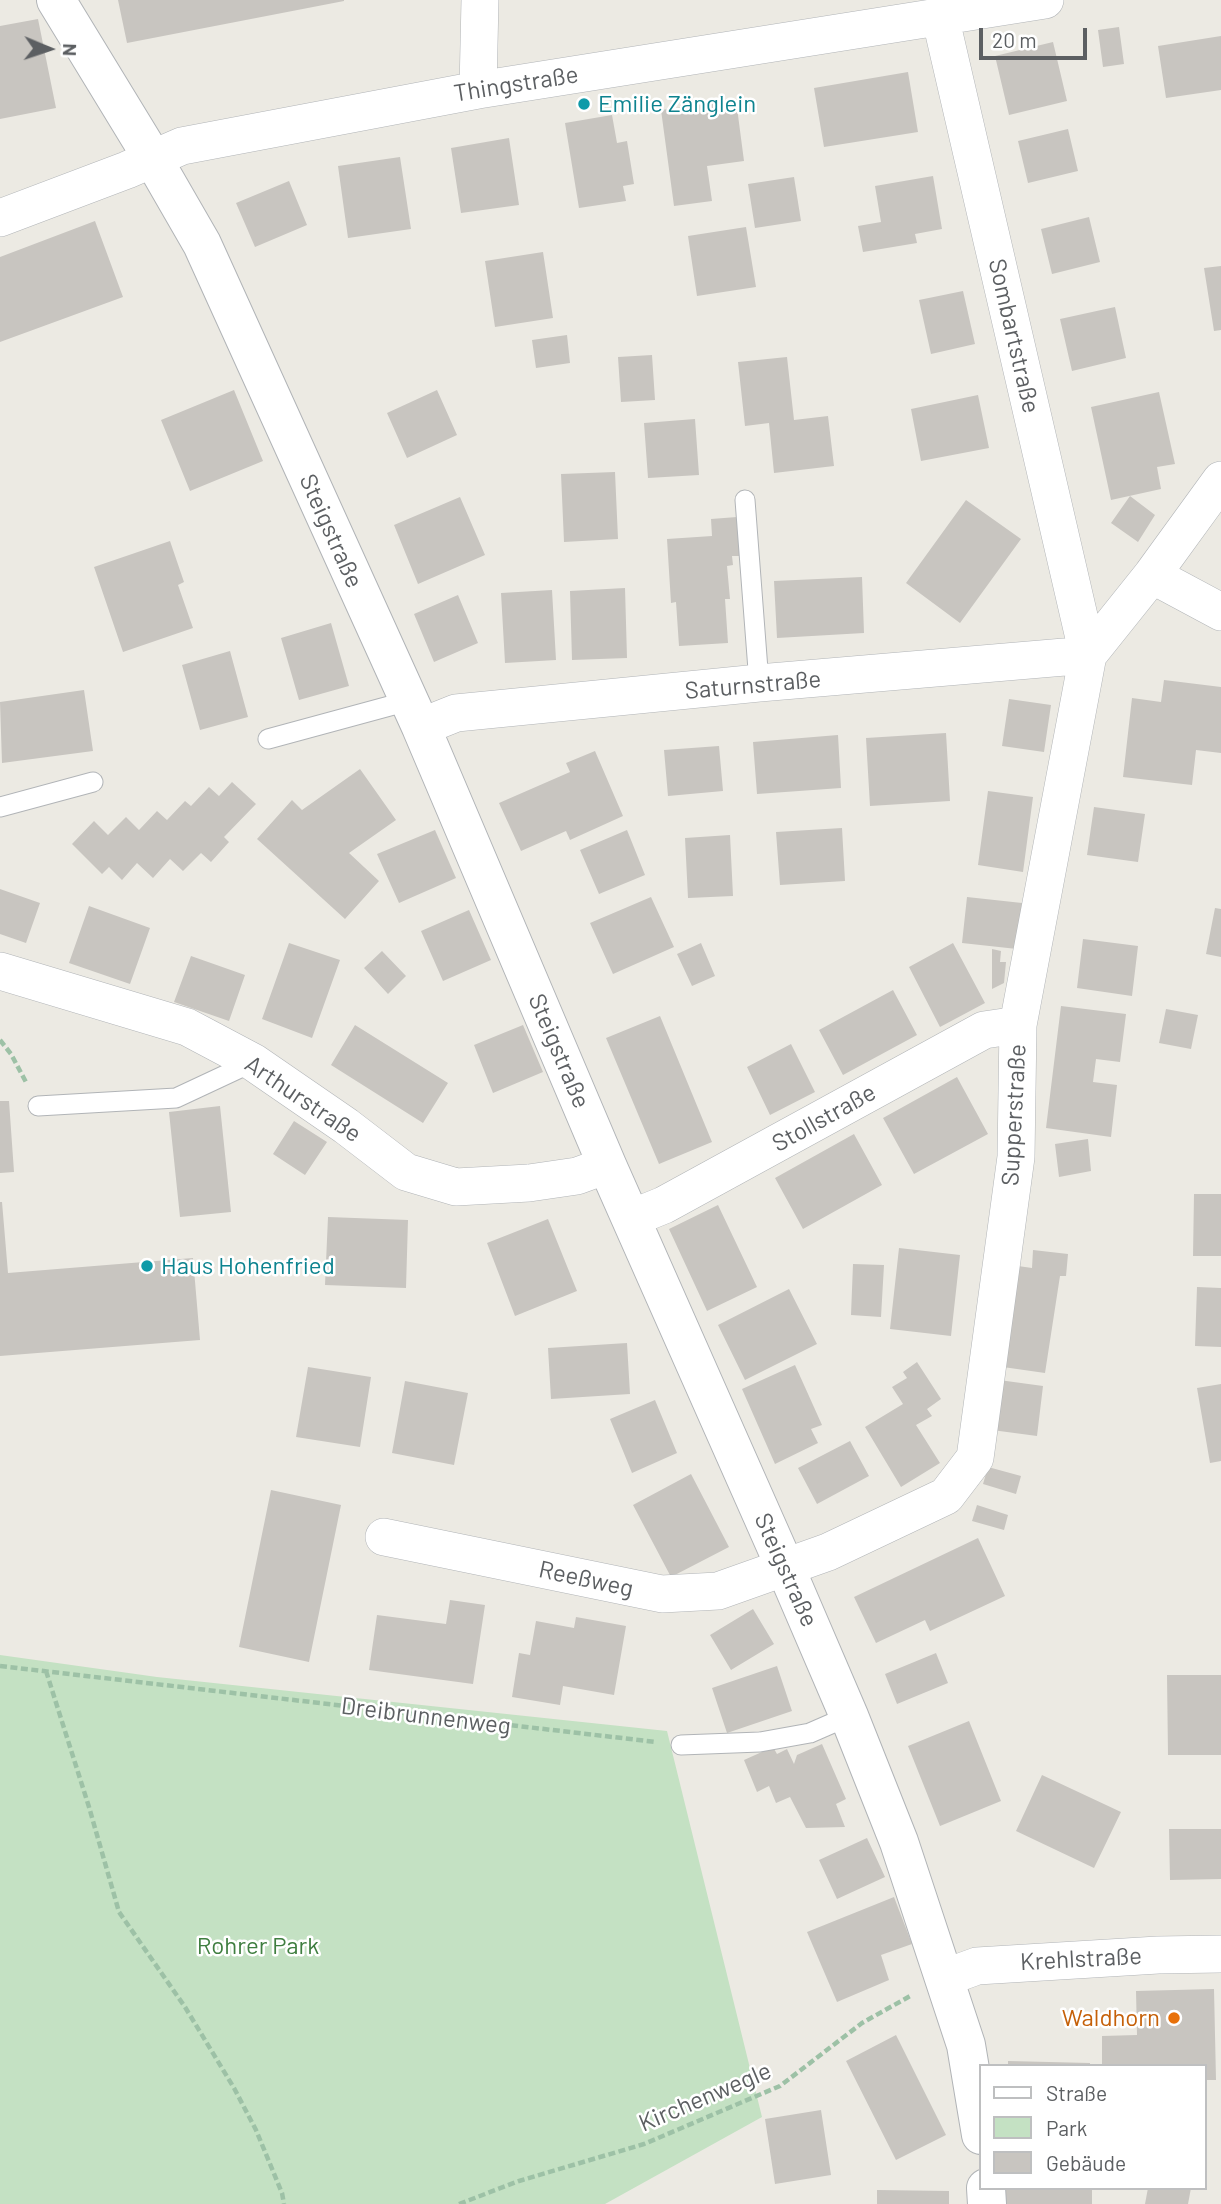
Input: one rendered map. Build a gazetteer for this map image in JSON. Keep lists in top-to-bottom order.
{
  "streets": {
    "street": [
      "Thingstraße",
      "Sombartstraße",
      "Steigstraße",
      "Saturnstraße",
      "Arthurstraße",
      "Supperstraße",
      "Stollstraße",
      "Reeßweg",
      "Krehlstraße"
    ],
    "path": ["Dreibrunnenweg", "Kirchenwegle"]
  },
  "crossings": [
    ["Thingstraße", "Sombartstraße"],
    ["Thingstraße", "Steigstraße"],
    ["Sombartstraße", "Saturnstraße"],
    ["Sombartstraße", "Supperstraße"],
    ["Steigstraße", "Saturnstraße"],
    ["Steigstraße", "Arthurstraße"],
    ["Steigstraße", "Supperstraße"],
    ["Steigstraße", "Stollstraße"],
    ["Steigstraße", "Reeßweg"],
    ["Steigstraße", "Krehlstraße"],
    ["Steigstraße", "Kirchenwegle"],
    ["Saturnstraße", "Supperstraße"],
    ["Supperstraße", "Stollstraße"],
    ["Supperstraße", "Reeßweg"],
    ["Krehlstraße", "Kirchenwegle"]
  ],
  "parks": ["Rohrer Park"],
  "places": ["Emilie Zänglein", "Haus Hohenfried", "Waldhorn"],
  "legend": ["Straße", "Park", "Gebäude"],
  "scale_bar": "20 m",
  "north": "right"
}
